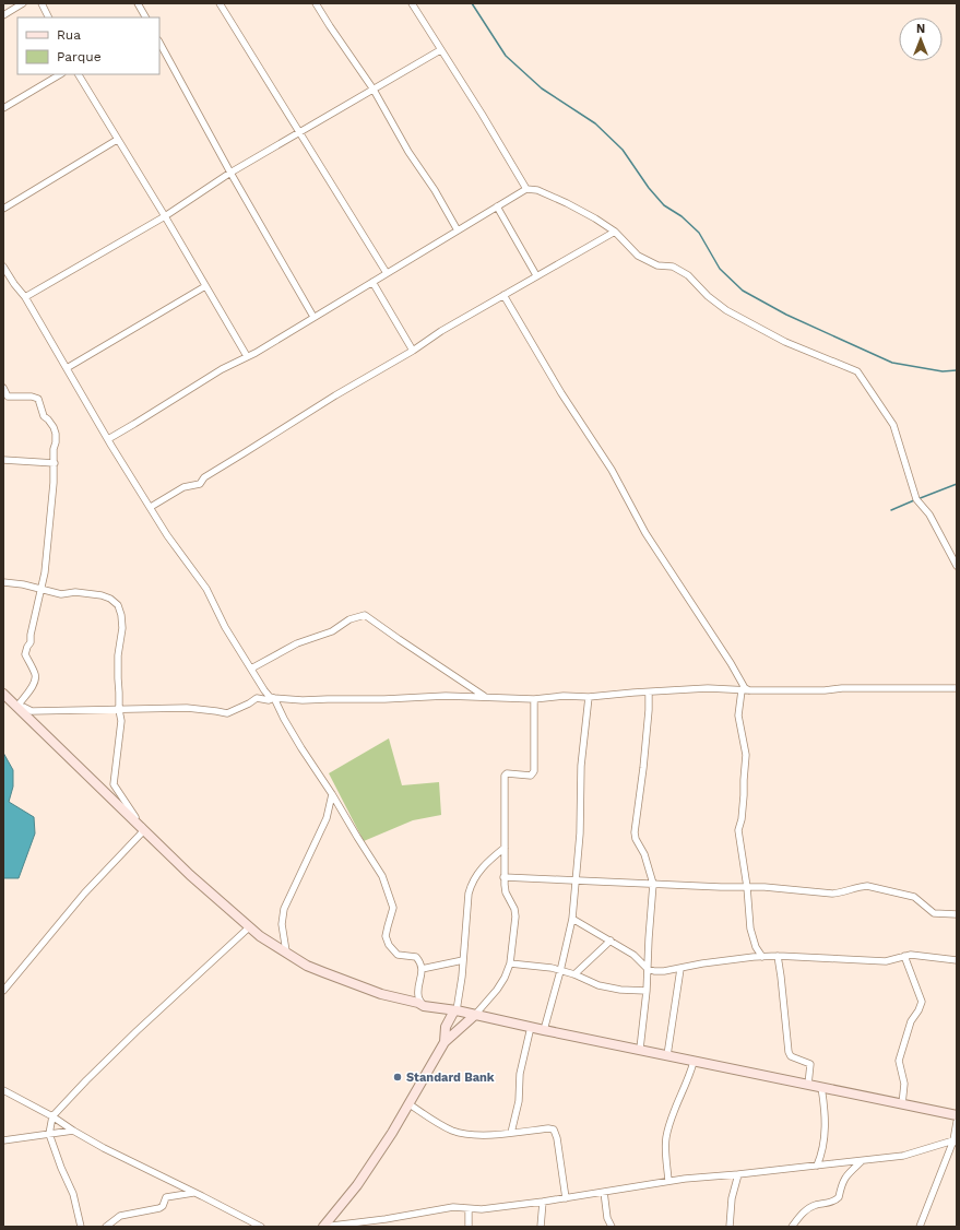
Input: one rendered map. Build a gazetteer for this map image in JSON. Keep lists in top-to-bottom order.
{
  "places": ["Standard Bank"],
  "legend": ["Rua", "Parque"],
  "north": "top"
}
